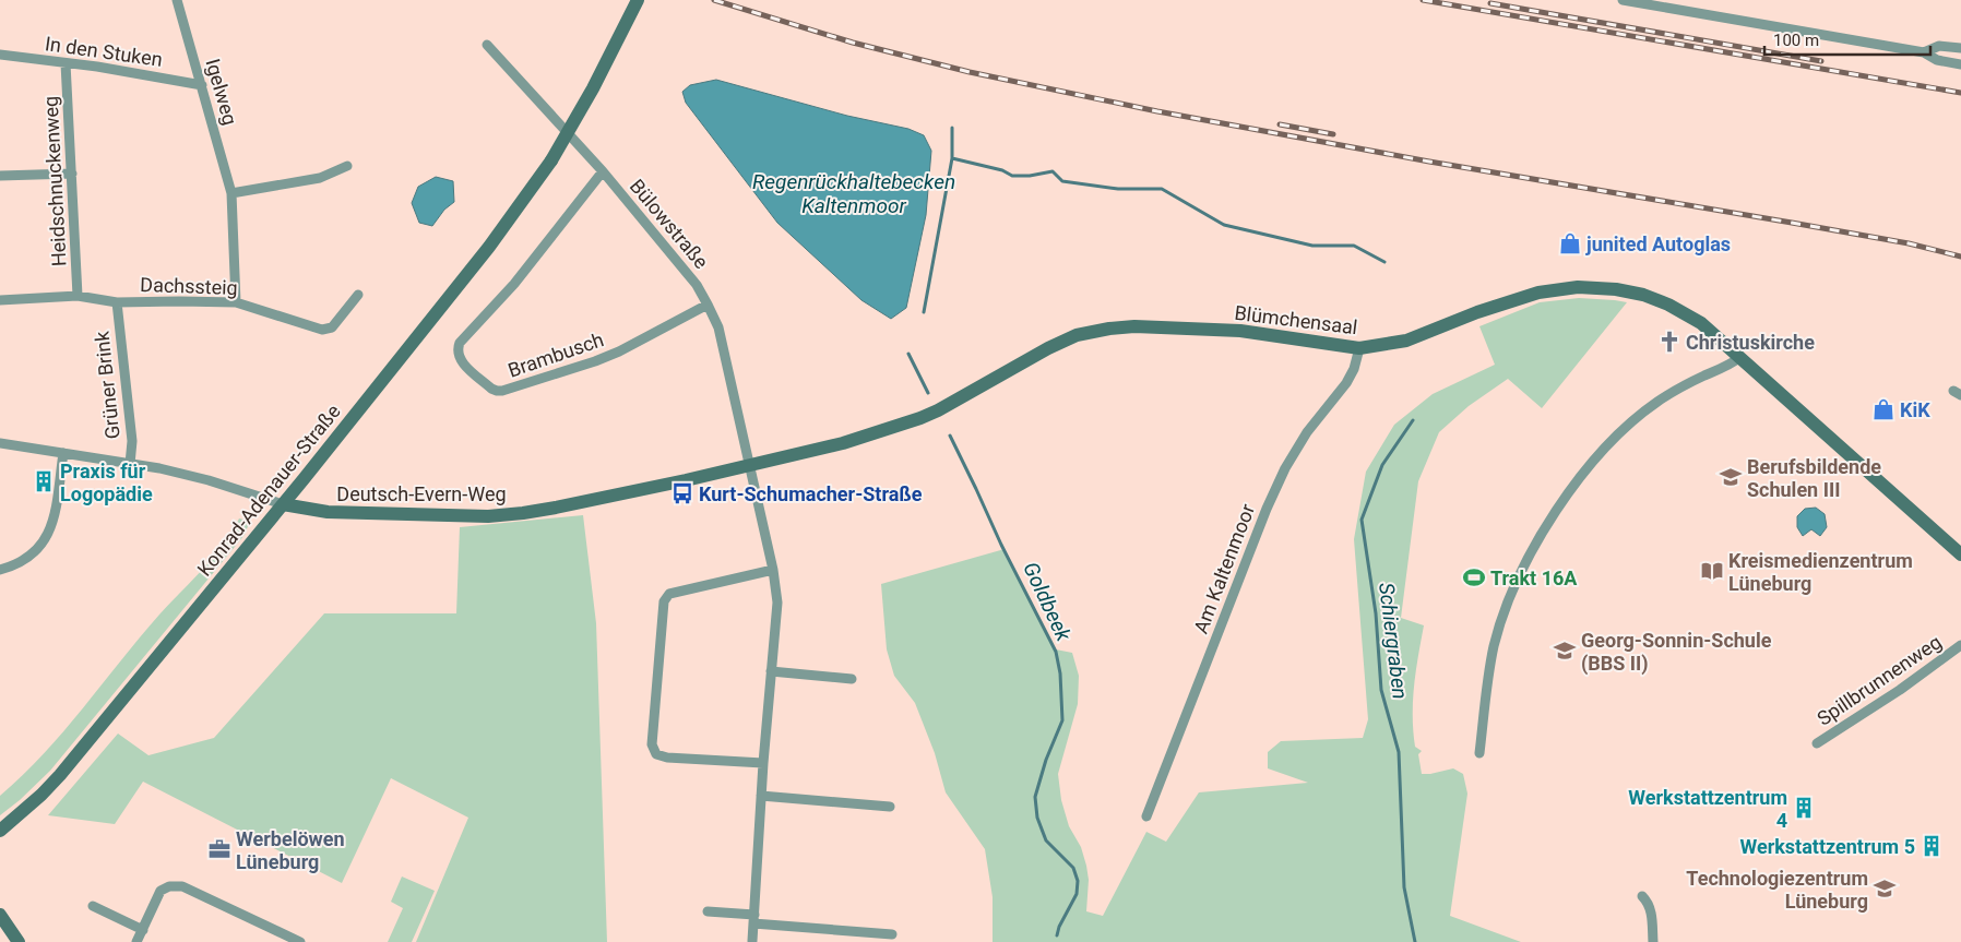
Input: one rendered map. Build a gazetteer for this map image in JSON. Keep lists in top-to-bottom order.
{
  "streets": {
    "street": [
      "In den Stuken",
      "Igelweg",
      "Heidschnuckenweg",
      "Bülowstraße",
      "Dachssteig",
      "Blümchensaal",
      "Brambusch",
      "Grüner Brink",
      "Konrad-Adenauer-Straße",
      "Deutsch-Evern-Weg",
      "Am Kaltenmoor",
      "Spillbrunnenweg"
    ]
  },
  "crossings": [
    ["In den Stuken", "Igelweg"],
    ["In den Stuken", "Heidschnuckenweg"],
    ["Igelweg", "Dachssteig"],
    ["Heidschnuckenweg", "Dachssteig"],
    ["Bülowstraße", "Brambusch"],
    ["Bülowstraße", "Deutsch-Evern-Weg"],
    ["Dachssteig", "Grüner Brink"],
    ["Blümchensaal", "Deutsch-Evern-Weg"],
    ["Blümchensaal", "Am Kaltenmoor"],
    ["Grüner Brink", "Deutsch-Evern-Weg"],
    ["Konrad-Adenauer-Straße", "Deutsch-Evern-Weg"]
  ],
  "water": ["Regenrückhaltebecken Kaltenmoor", "Goldbeek", "Schiergraben"],
  "places": {
    "shop": ["junited Autoglas", "KiK"],
    "church": ["Christuskirche"],
    "school or university": ["Berufsbildende Schulen III", "Georg-Sonnin-Schule (BBS II)", "Technologiezentrum Lüneburg"],
    "building": ["Praxis für Logopädie", "Werkstattzentrum 4", "Werkstattzentrum 5"],
    "bus stop": ["Kurt-Schumacher-Straße"],
    "library": ["Kreismedienzentrum Lüneburg"],
    "sports": ["Trakt 16A"],
    "office": ["Werbelöwen Lüneburg"]
  },
  "scale_bar": "100 m"
}
